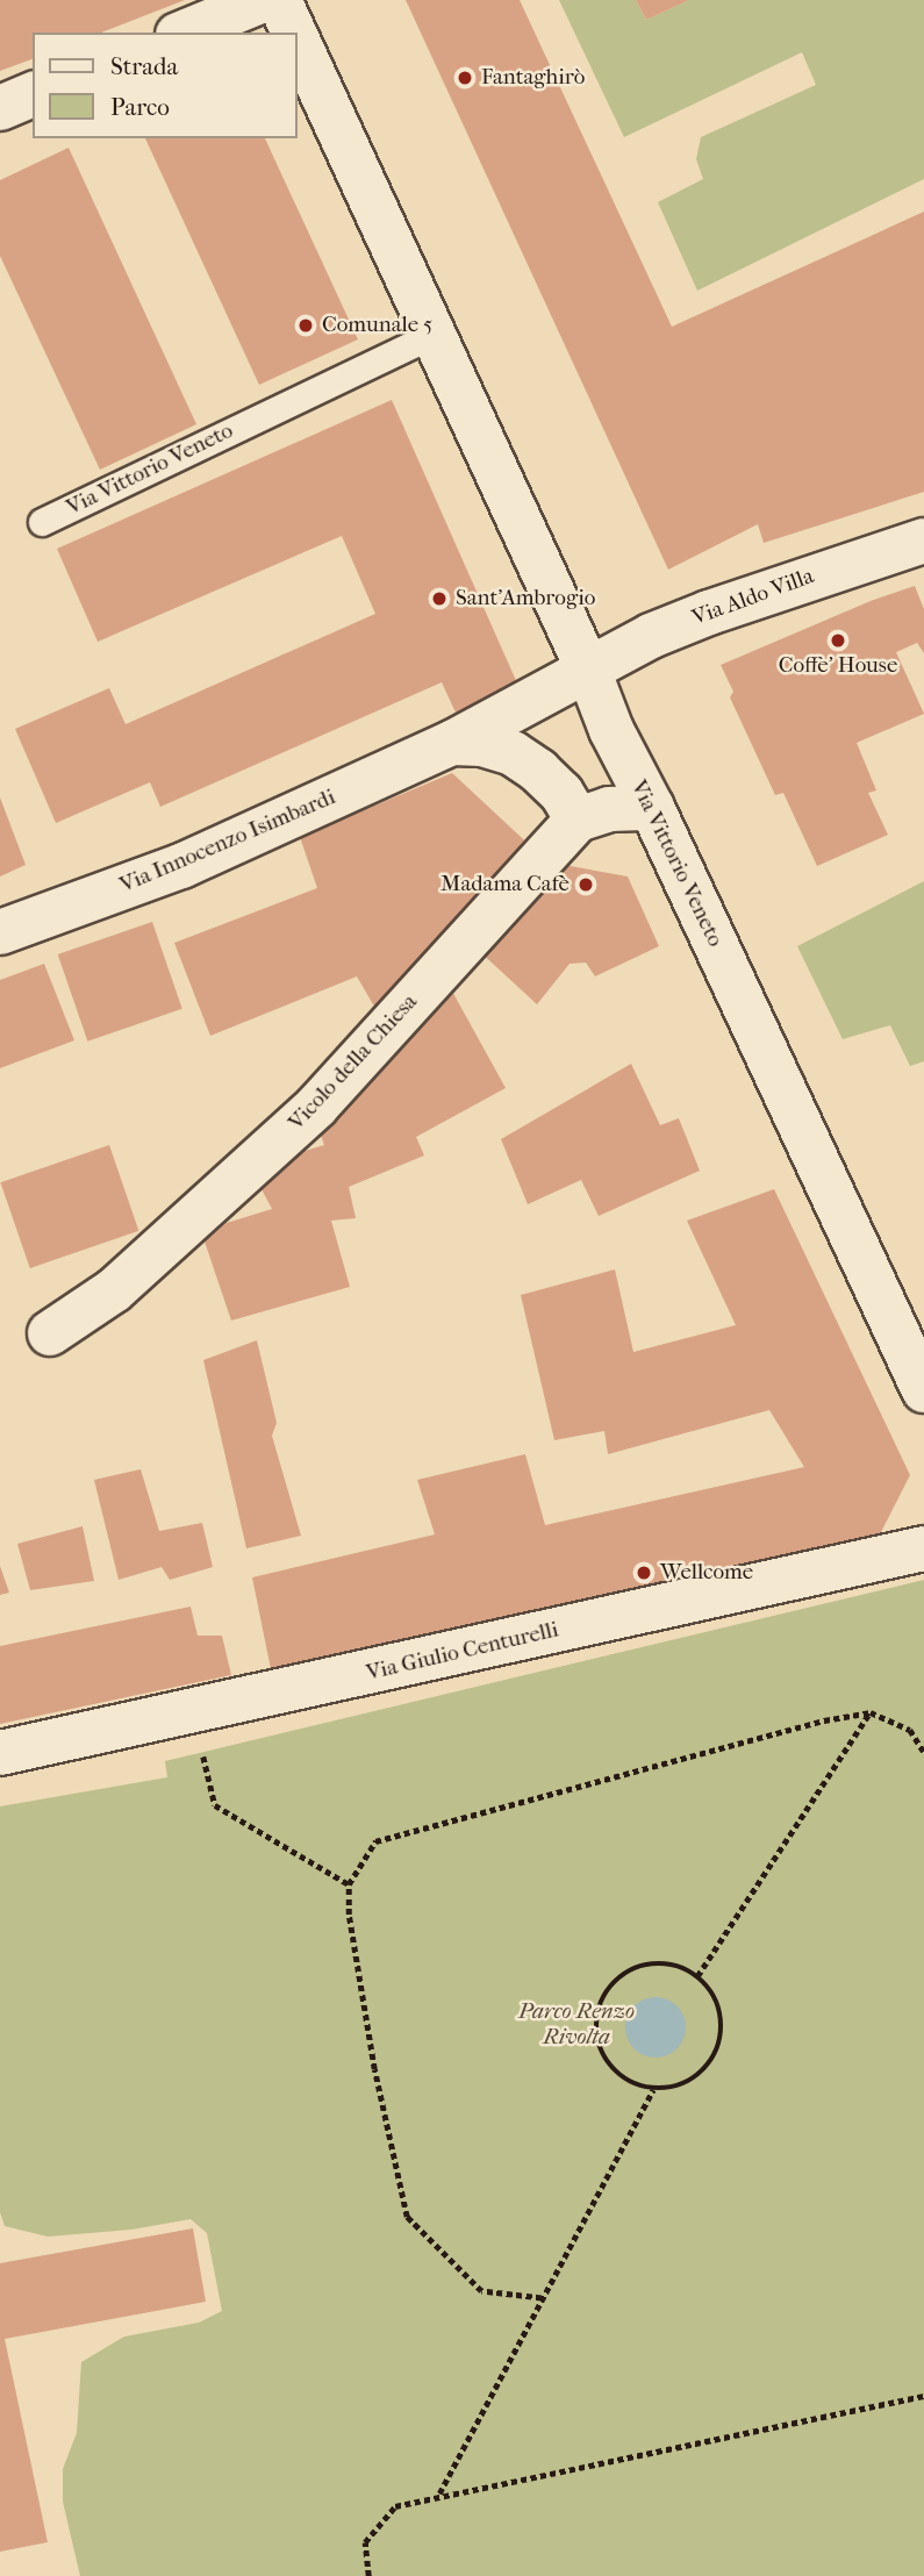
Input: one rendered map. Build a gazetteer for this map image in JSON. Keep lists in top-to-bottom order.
{
  "streets": {
    "street": [
      "Via Vittorio Veneto",
      "Via Aldo Villa",
      "Via Innocenzo Isimbardi",
      "Vicolo della Chiesa",
      "Via Giulio Centurelli"
    ]
  },
  "crossings": [
    ["Via Vittorio Veneto", "Via Aldo Villa"],
    ["Via Vittorio Veneto", "Via Innocenzo Isimbardi"],
    ["Via Aldo Villa", "Via Innocenzo Isimbardi"]
  ],
  "parks": ["Parco Renzo Rivolta"],
  "places": [
    "Fantaghirò",
    "Comunale 5",
    "Sant'Ambrogio",
    "Coffe' House",
    "Madama Cafè",
    "Wellcome"
  ],
  "legend": ["Strada", "Parco"]
}
